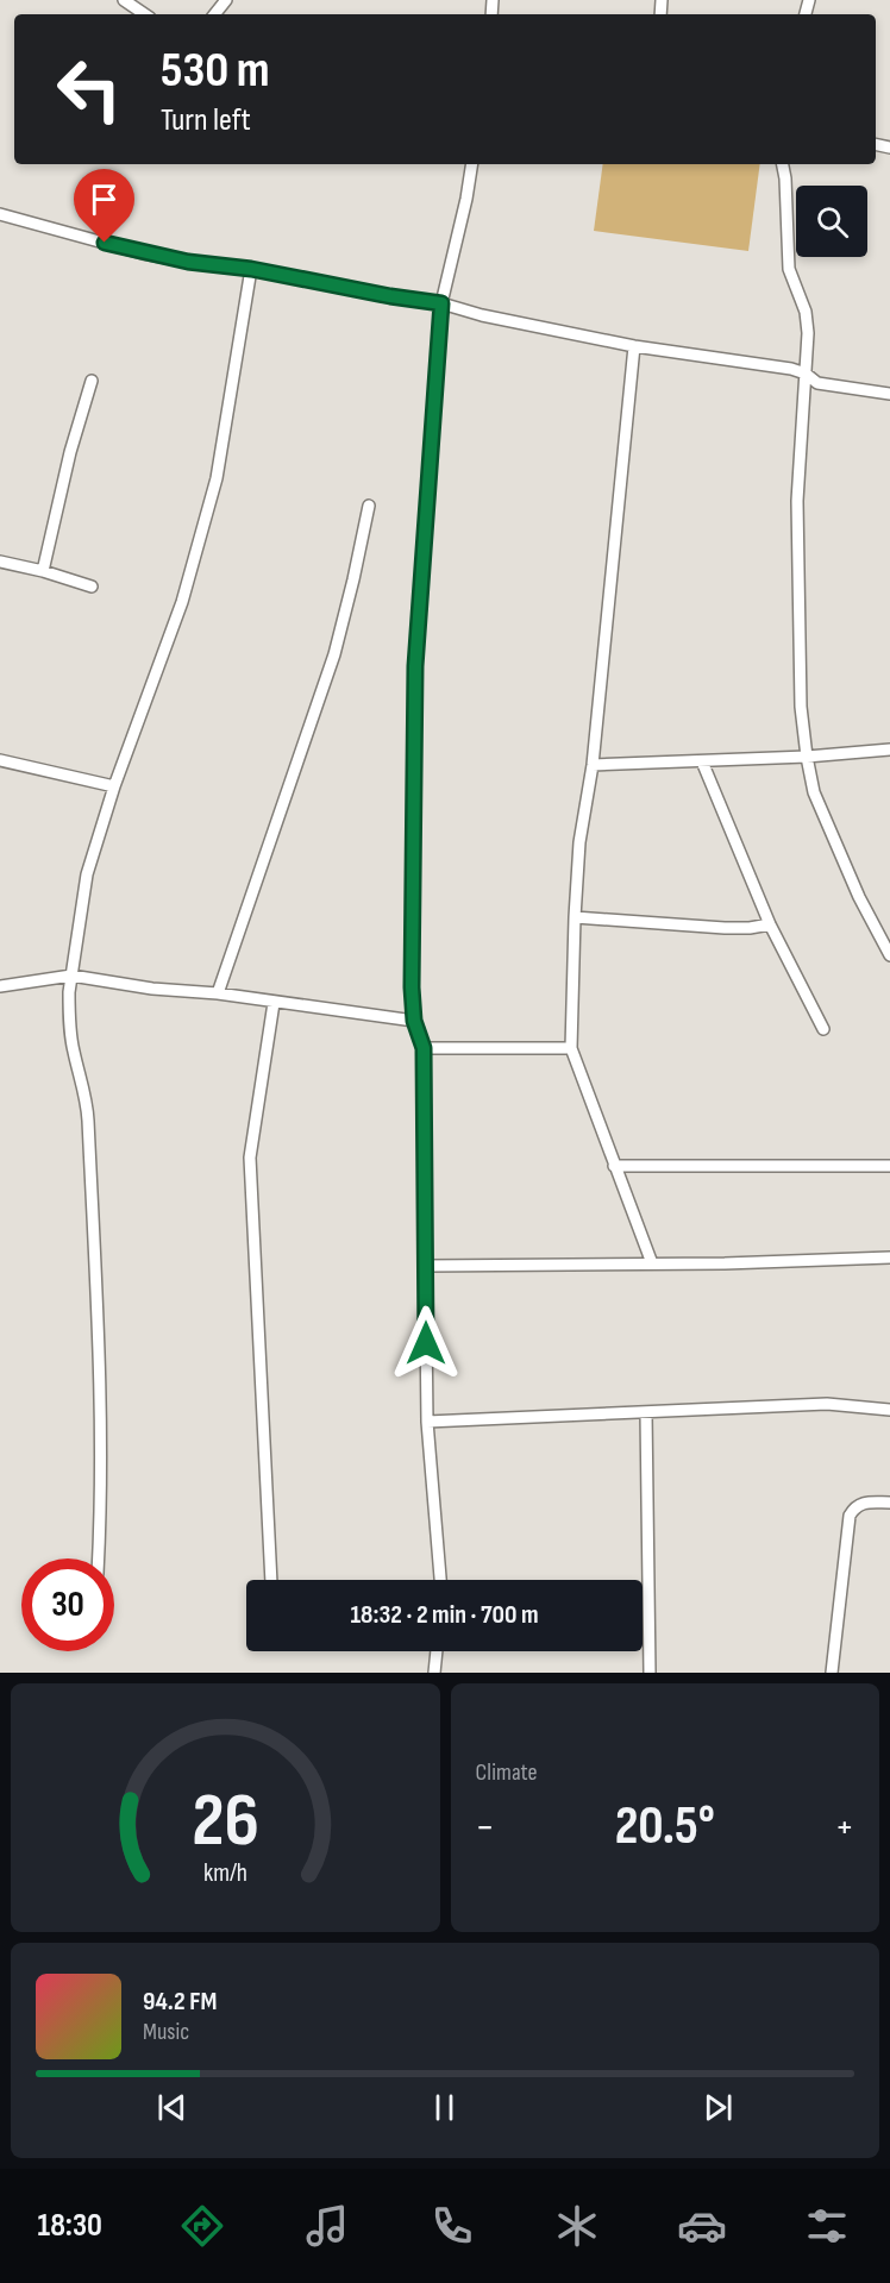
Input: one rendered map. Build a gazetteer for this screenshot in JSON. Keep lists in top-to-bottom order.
{
  "page": {
    "turn": ["530 m", "Turn left"],
    "limit": "30",
    "trip": "18:32 · 2 min · 700 m",
    "tile": "Climate",
    "heat": ["−", "20.5°", "+"],
    "song": ["94.2 FM", "Music"],
    "tabs": "18:30",
    "gauge": ["26", "km/h"]
  }
}
